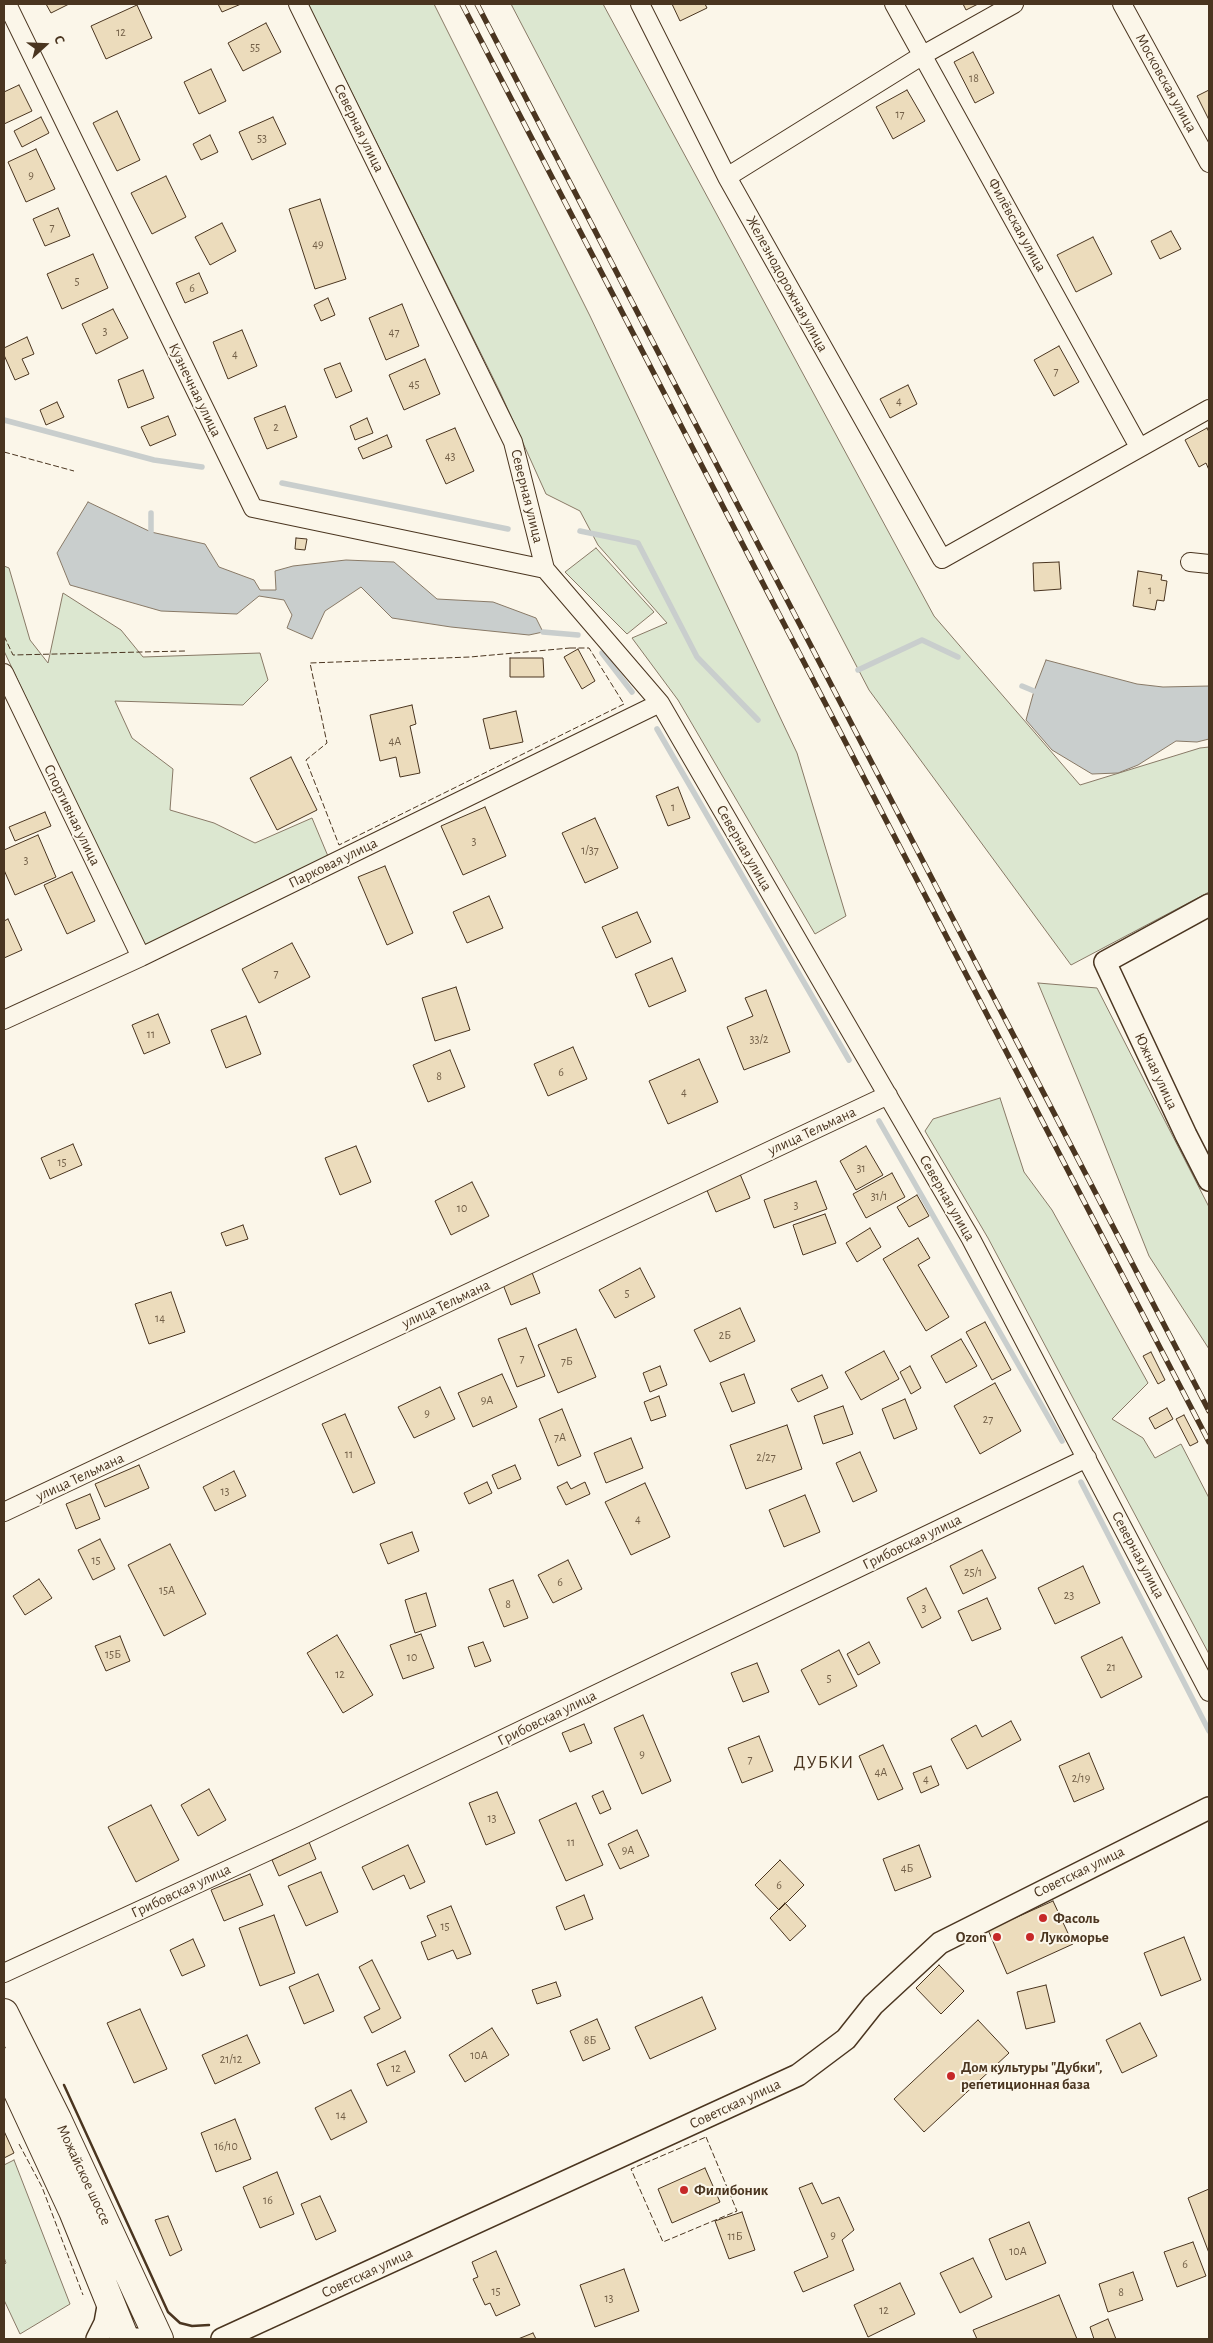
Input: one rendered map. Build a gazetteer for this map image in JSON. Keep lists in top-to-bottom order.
{
  "streets": {
    "main road": ["Можайское шоссе"],
    "street": [
      "Московская улица",
      "Северная улица",
      "Филёвская улица",
      "Железнодорожная улица",
      "Кузнечная улица",
      "Спортивная улица",
      "Парковая улица",
      "Южная улица",
      "улица Тельмана",
      "Грибовская улица",
      "Советская улица"
    ]
  },
  "crossings": [
    ["Северная улица", "Кузнечная улица"],
    ["Северная улица", "Парковая улица"],
    ["Северная улица", "улица Тельмана"],
    ["Северная улица", "Грибовская улица"],
    ["Филёвская улица", "Железнодорожная улица"],
    ["Спортивная улица", "Парковая улица"]
  ],
  "districts": ["ДУБКИ"],
  "places": [
    "Фасоль",
    "Ozon",
    "Лукоморье",
    "Дом культуры \"Дубки\", репетиционная база",
    "Филибоник"
  ],
  "house_numbers": [
    "12",
    "55",
    "18",
    "17",
    "53",
    "9",
    "7",
    "49",
    "5",
    "6",
    "3",
    "47",
    "4",
    "7",
    "45",
    "4",
    "2",
    "43",
    "1",
    "4А",
    "1",
    "3",
    "1/37",
    "3",
    "7",
    "11",
    "33/2",
    "6",
    "8",
    "4",
    "15",
    "31",
    "31/1",
    "3",
    "10",
    "5",
    "14",
    "2Б",
    "7",
    "7Б",
    "9А",
    "9",
    "27",
    "7А",
    "11",
    "2/27",
    "13",
    "4",
    "15",
    "25/1",
    "6",
    "15А",
    "23",
    "8",
    "3",
    "15Б",
    "10",
    "21",
    "12",
    "5",
    "9",
    "7",
    "4А",
    "2/19",
    "4",
    "13",
    "11",
    "9А",
    "4Б",
    "6",
    "15",
    "8Б",
    "10А",
    "21/12",
    "12",
    "14",
    "16/10",
    "16",
    "9",
    "11Б",
    "10А",
    "6",
    "15",
    "8",
    "13",
    "12"
  ],
  "north": "right"
}
